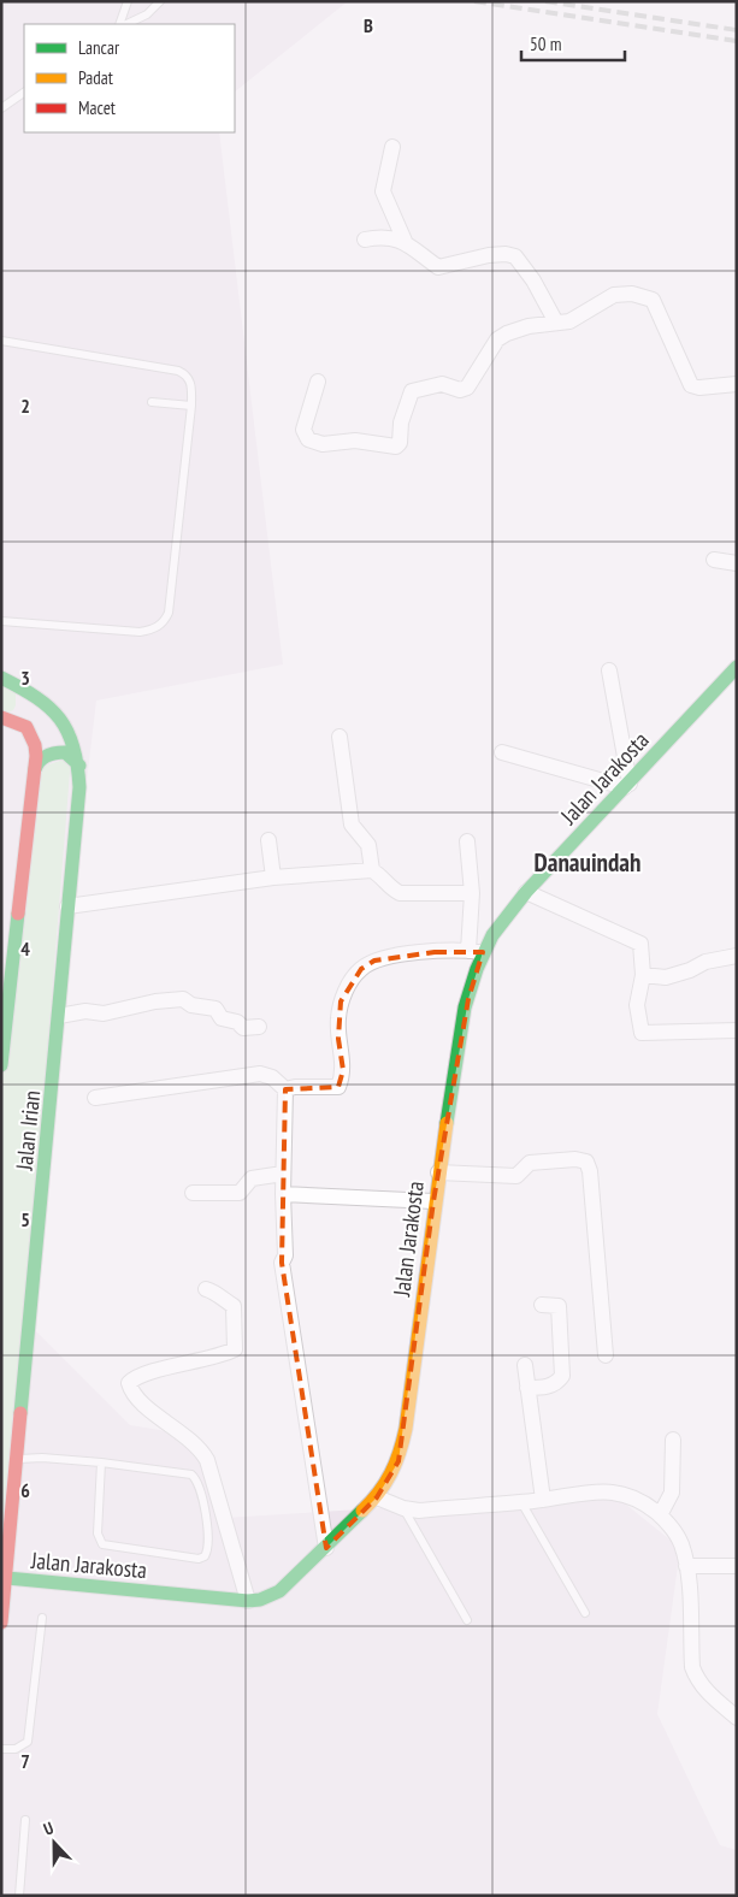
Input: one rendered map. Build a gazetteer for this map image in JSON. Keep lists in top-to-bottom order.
{
  "streets": {
    "street": ["Jalan Jarakosta", "Jalan Irian"]
  },
  "crossings": [
    ["Jalan Jarakosta", "Jalan Irian"]
  ],
  "districts": ["Danauindah"],
  "legend": ["Lancar", "Padat", "Macet"],
  "scale_bar": "50 m",
  "north": "top",
  "grid": {
    "columns": ["B"],
    "rows": [
      "2",
      "3",
      "4",
      "5",
      "6",
      "7"
    ]
  }
}
